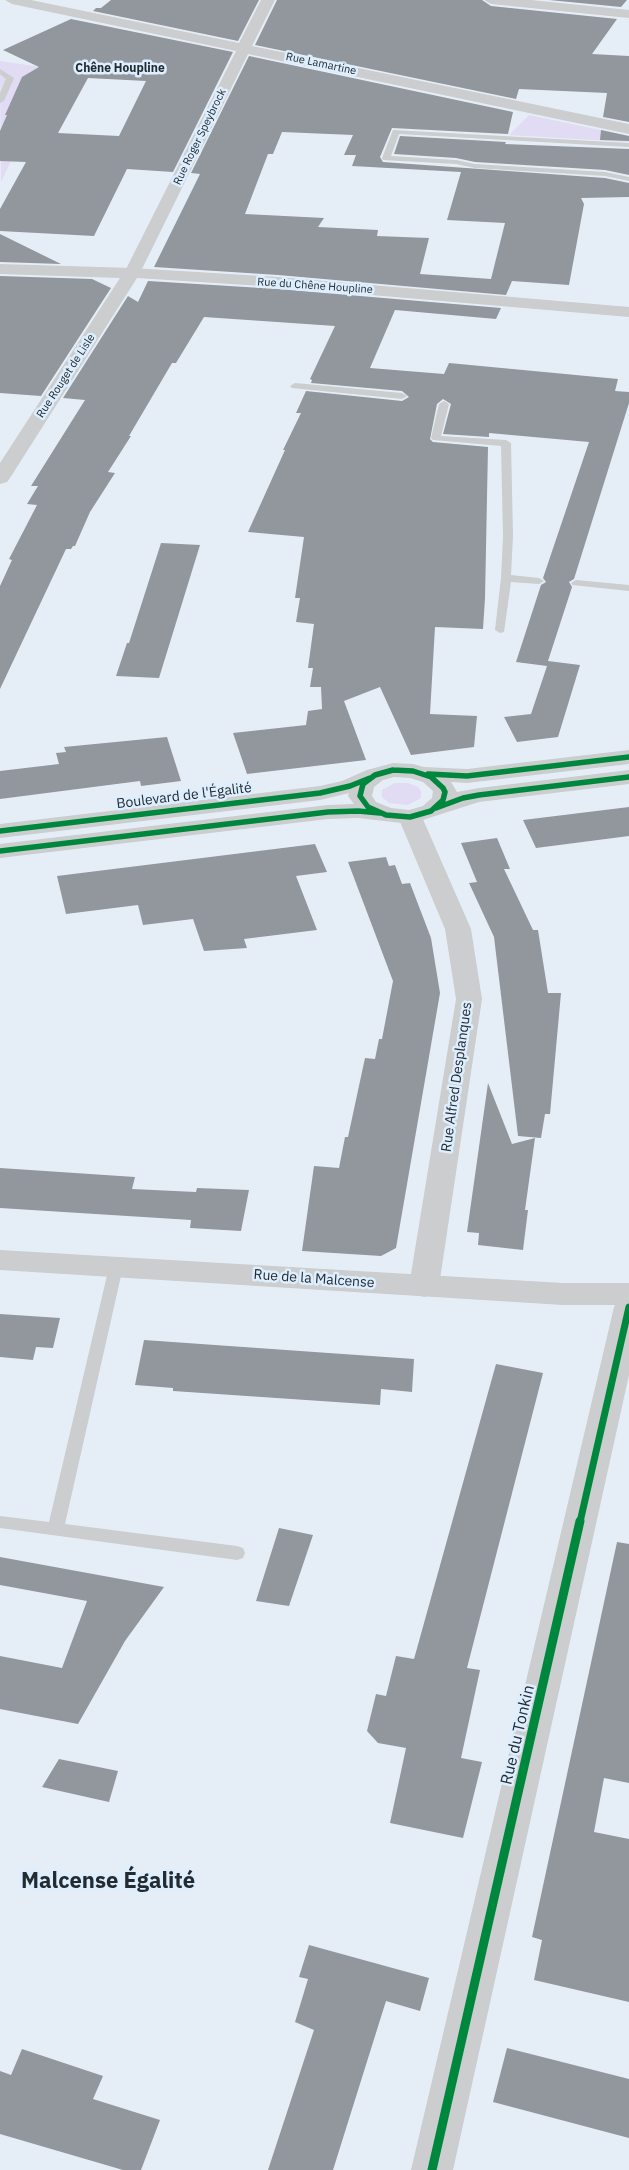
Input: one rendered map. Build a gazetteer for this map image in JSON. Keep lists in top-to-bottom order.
{
  "streets": {
    "street": [
      "Rue Lamartine",
      "Rue Roger Speybrock",
      "Rue du Chêne Houpline",
      "Rue Rouget de Lisle",
      "Boulevard de l'Égalité",
      "Rue Alfred Desplanques",
      "Rue de la Malcense",
      "Rue du Tonkin"
    ]
  },
  "crossings": [
    ["Rue Lamartine", "Rue Roger Speybrock"],
    ["Rue Roger Speybrock", "Rue du Chêne Houpline"],
    ["Rue Roger Speybrock", "Rue Rouget de Lisle"],
    ["Rue du Chêne Houpline", "Rue Rouget de Lisle"],
    ["Boulevard de l'Égalité", "Rue Alfred Desplanques"],
    ["Rue Alfred Desplanques", "Rue de la Malcense"]
  ],
  "districts": ["Chêne Houpline", "Malcense Égalité"]
}
